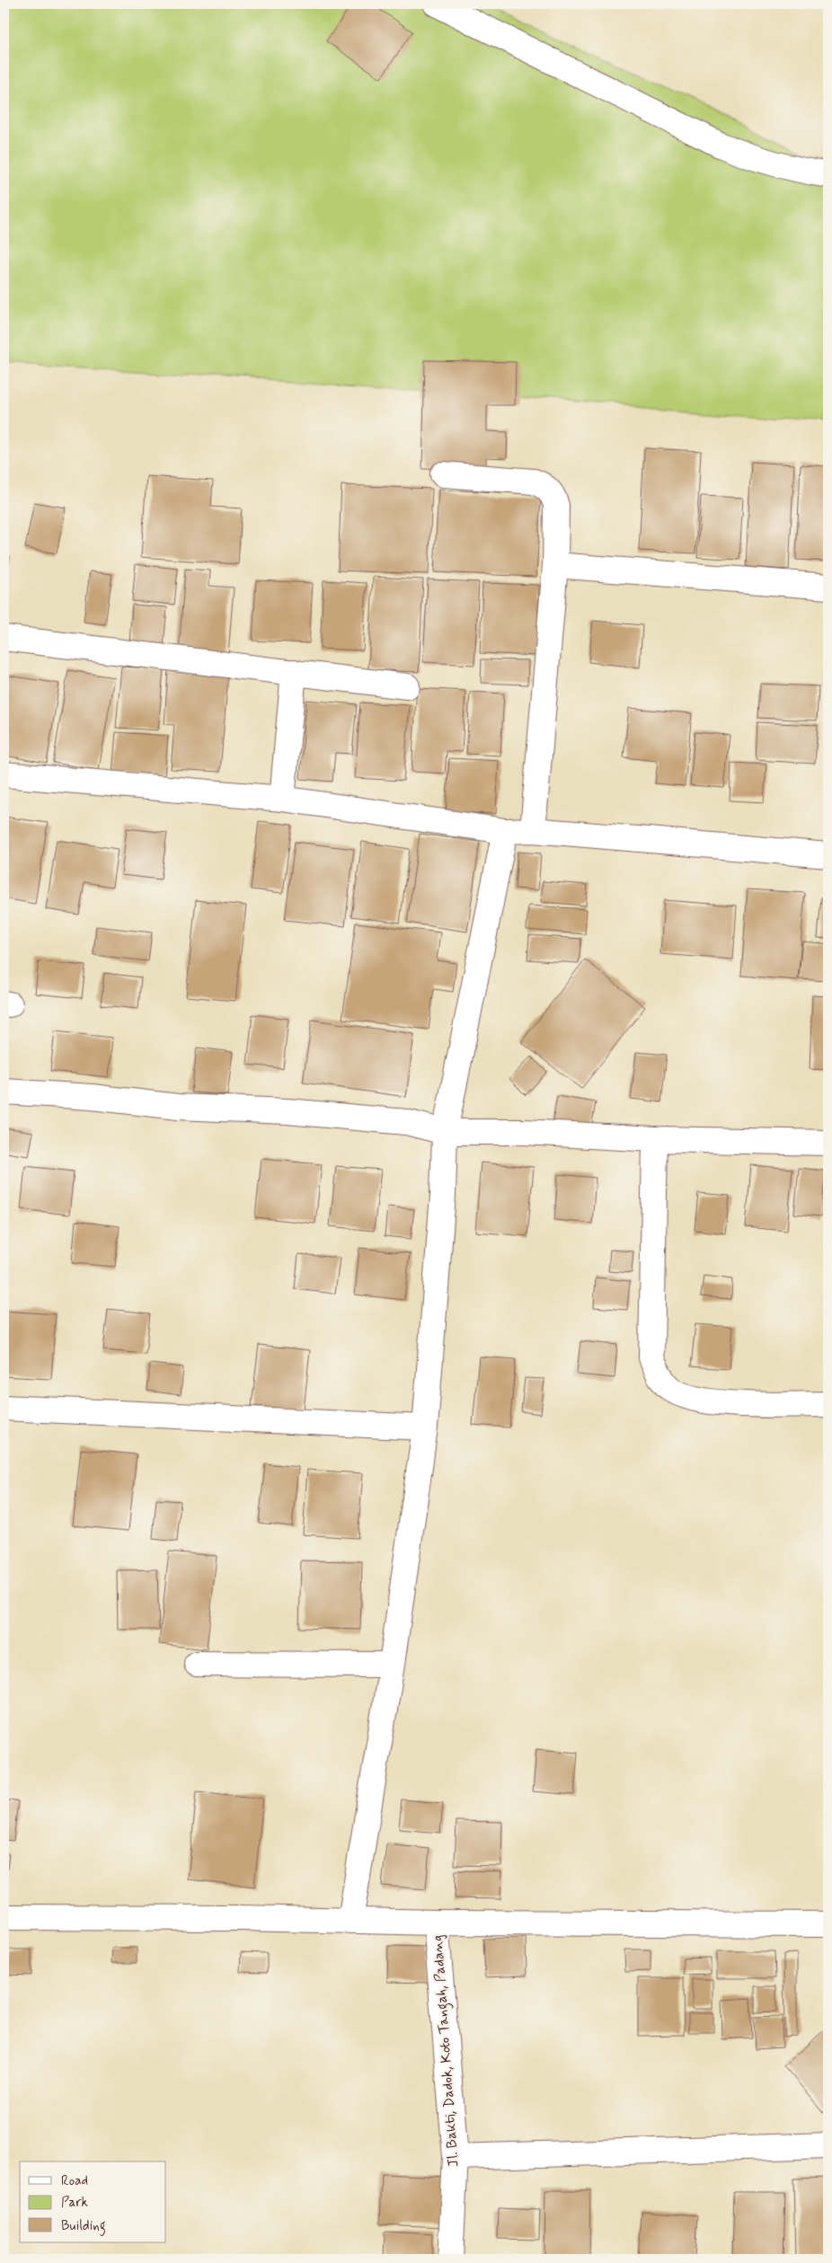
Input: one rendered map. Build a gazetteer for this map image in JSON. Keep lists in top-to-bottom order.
{
  "streets": {
    "street": ["Jl. Bakti, Dadok, Koto Tangah, Padang"]
  },
  "legend": ["Road", "Park", "Building"]
}
